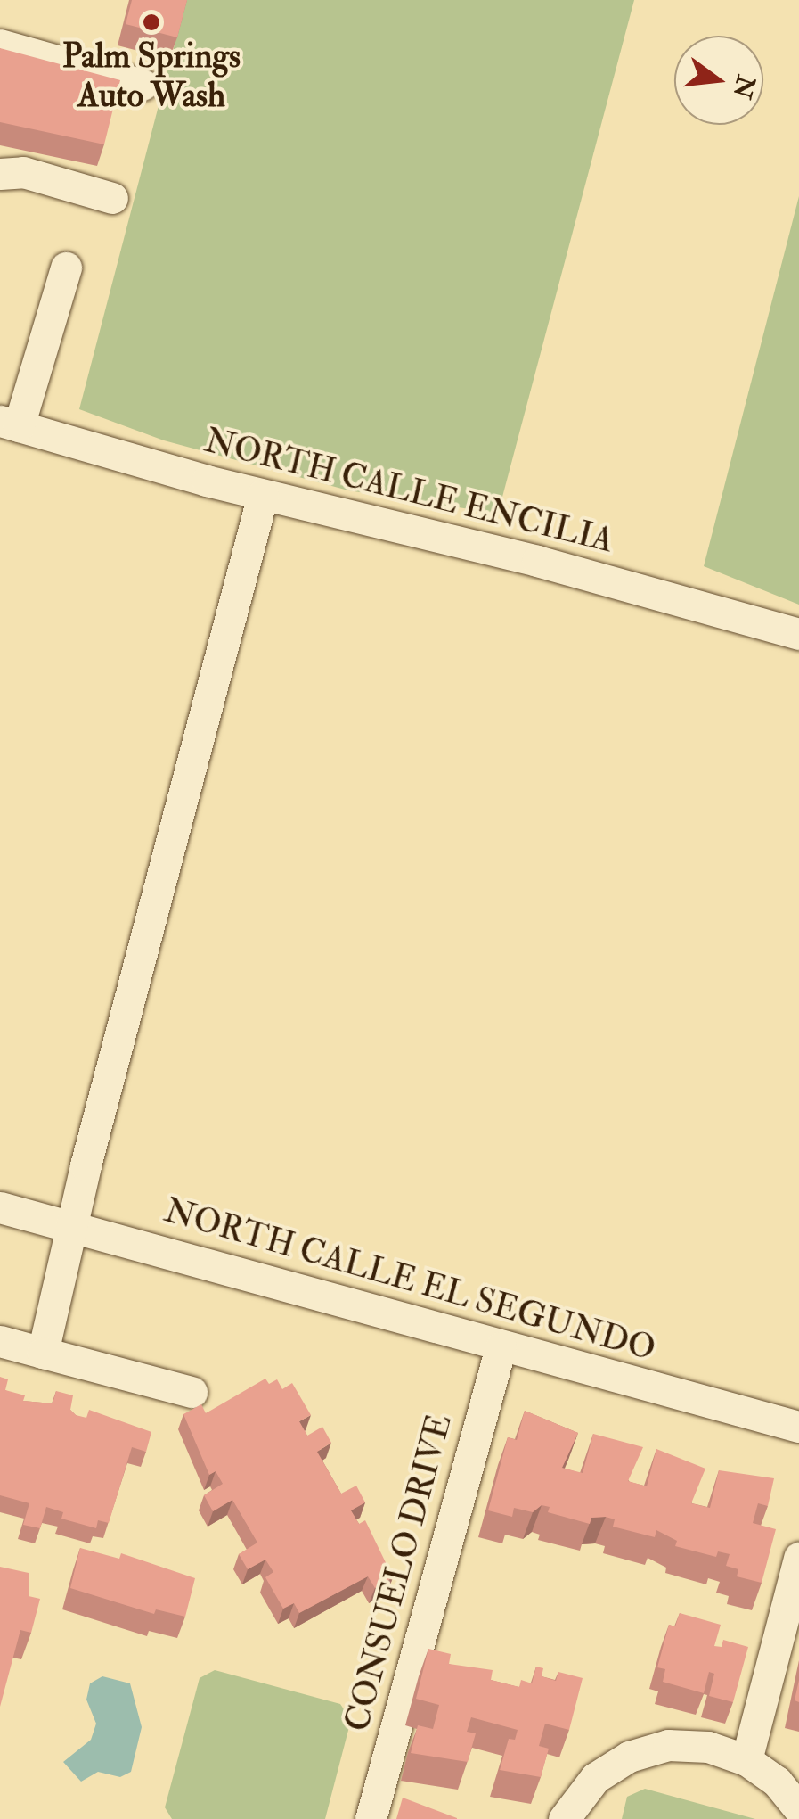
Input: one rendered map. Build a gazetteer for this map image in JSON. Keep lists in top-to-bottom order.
{
  "streets": {
    "street": ["NORTH CALLE ENCILIA", "NORTH CALLE EL SEGUNDO", "CONSUELO DRIVE"]
  },
  "crossings": [
    ["NORTH CALLE EL SEGUNDO", "CONSUELO DRIVE"]
  ],
  "places": ["Palm Springs Auto Wash"],
  "north": "right"
}
